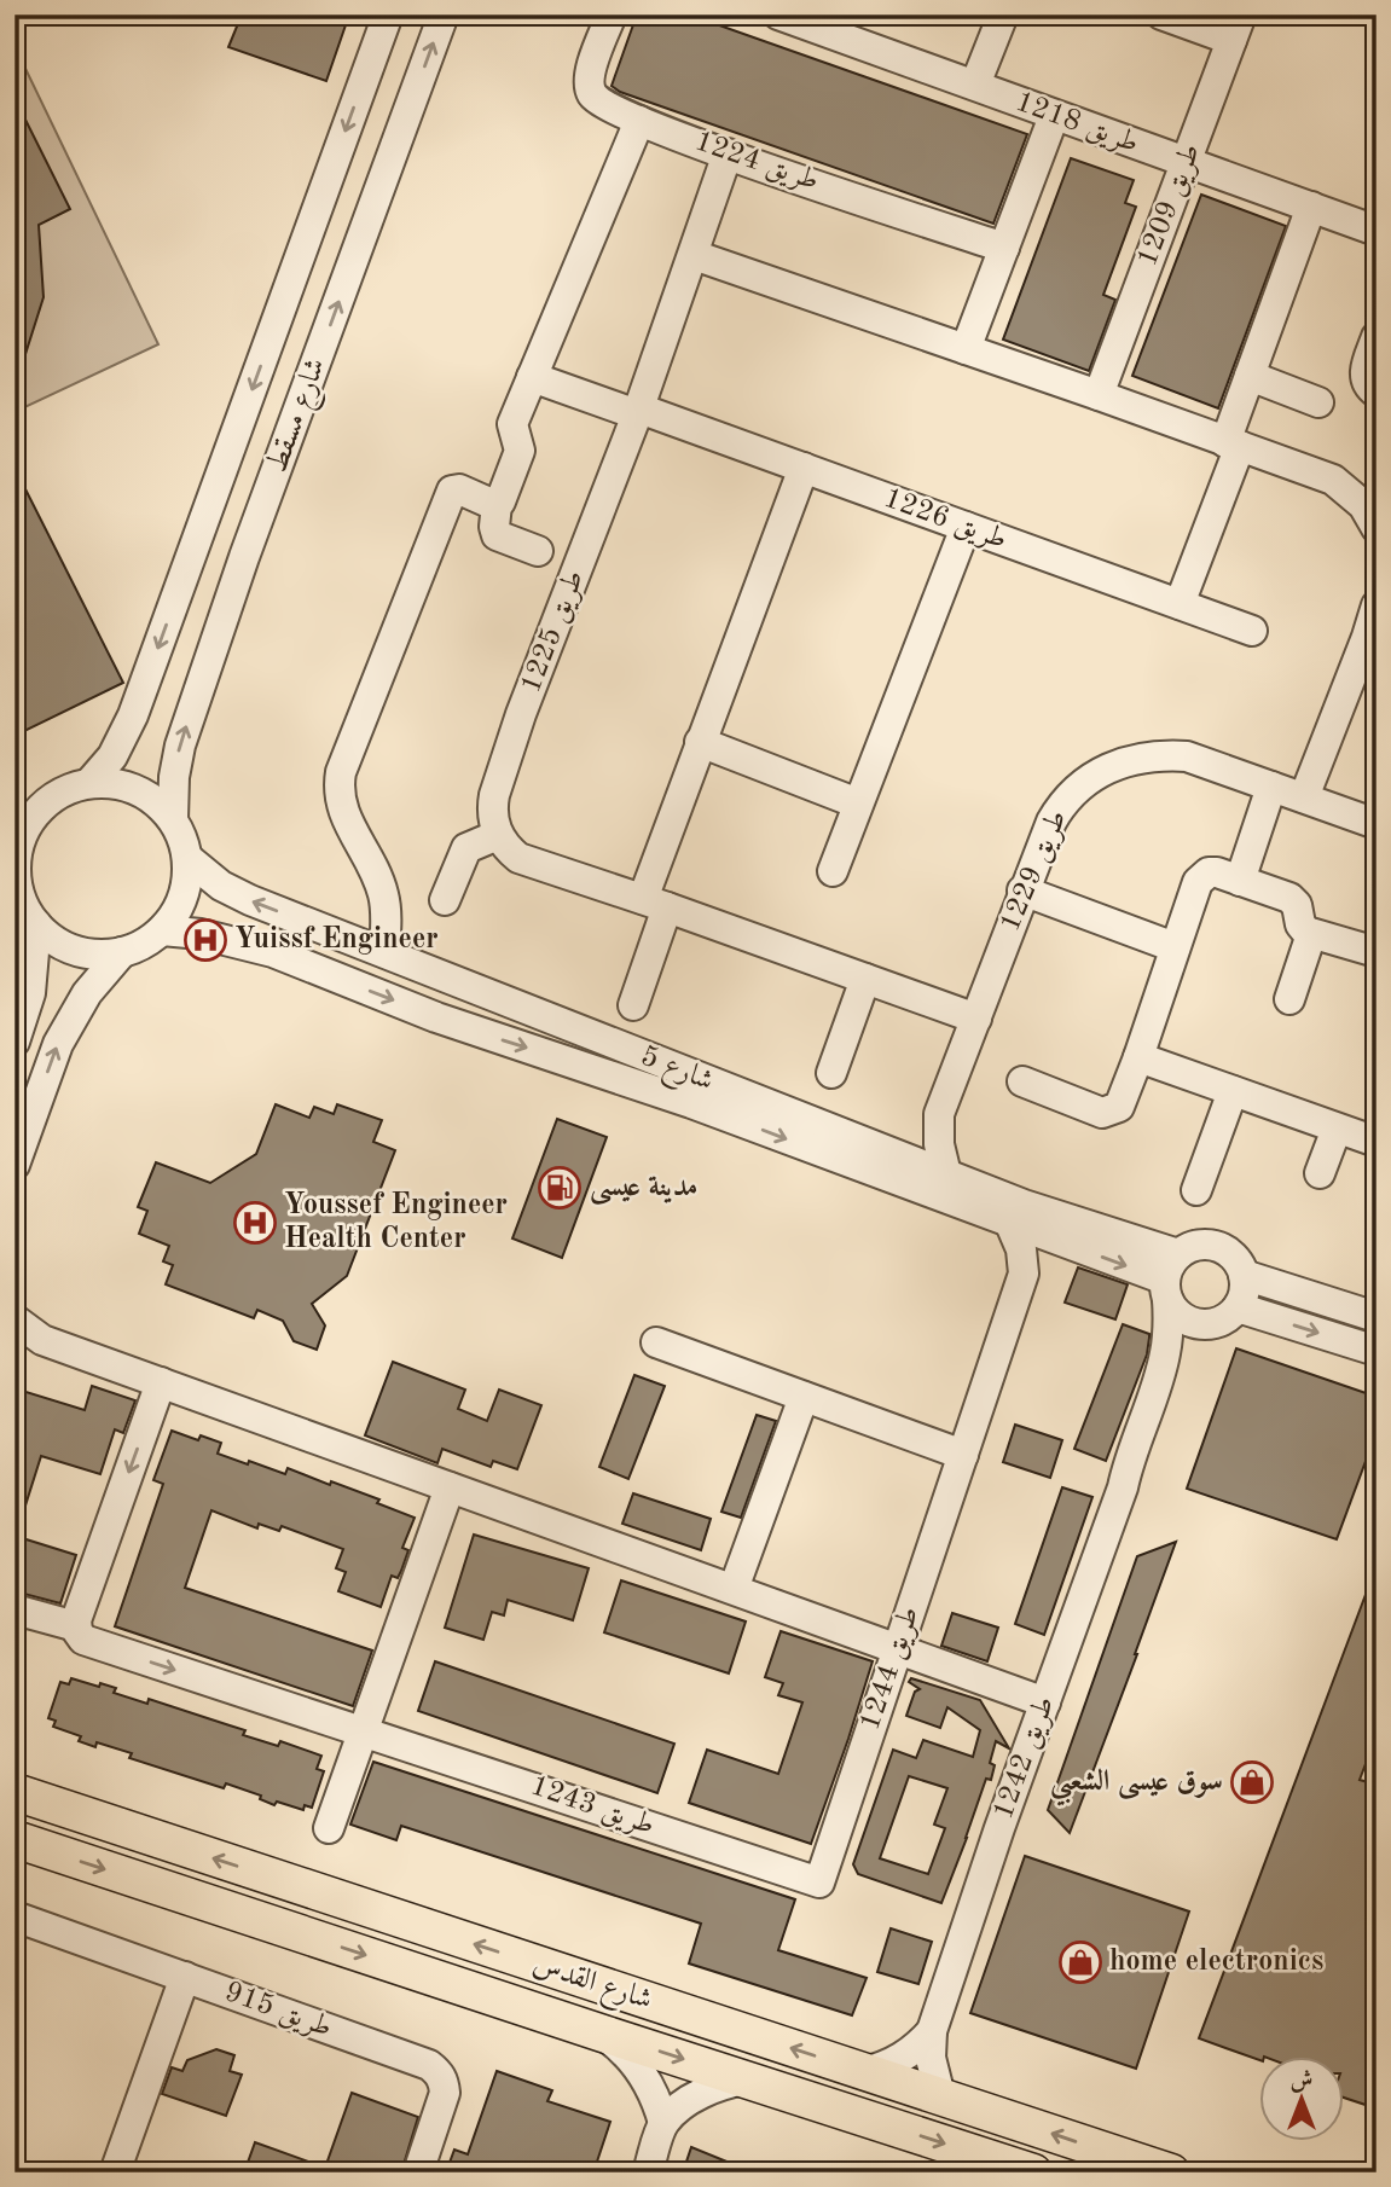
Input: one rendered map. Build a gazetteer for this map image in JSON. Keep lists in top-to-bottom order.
{
  "streets": {
    "main road": ["شارع القدس"],
    "street": [
      "طريق 1218",
      "طريق 1224",
      "طريق 1209",
      "شارع مسقط",
      "طريق 1226",
      "طريق 1225",
      "طريق 1229",
      "شارع 5",
      "طريق 1244",
      "طريق 1242",
      "طريق 1243",
      "طريق 915"
    ]
  },
  "crossings": [
    ["طريق 1218", "طريق 1209"],
    ["طريق 1224", "طريق 1225"],
    ["شارع مسقط", "شارع 5"],
    ["طريق 1226", "طريق 1225"],
    ["طريق 1229", "شارع 5"],
    ["شارع 5", "طريق 1244"],
    ["شارع 5", "طريق 1242"],
    ["طريق 1244", "طريق 1243"],
    ["طريق 1242", "شارع القدس"]
  ],
  "places": {
    "hospital": ["Yuissf Engineer", "Youssef Engineer Health Center"],
    "fuel station": ["مدينة عيسى"],
    "shop": ["سوق عيسى الشعبي", "home electronics"]
  },
  "north": "top"
}
